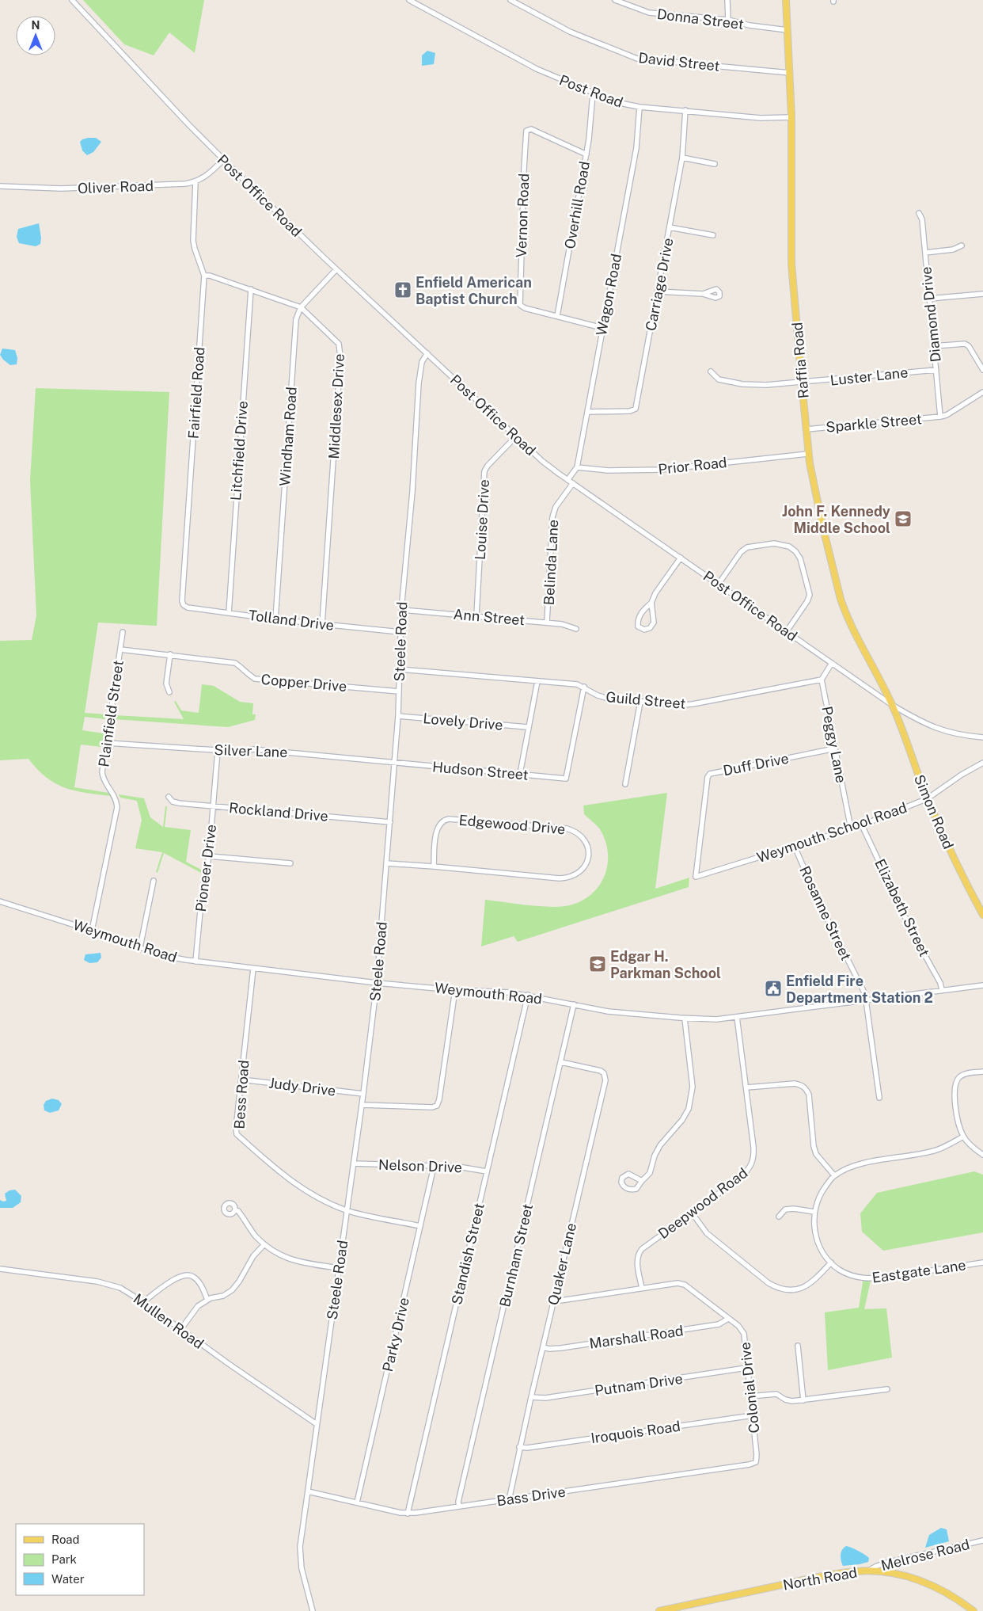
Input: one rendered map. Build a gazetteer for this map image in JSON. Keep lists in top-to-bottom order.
{
  "streets": {
    "main road": ["Raffia Road", "Simon Road", "North Road"],
    "street": [
      "Donna Street",
      "David Street",
      "Post Road",
      "Oliver Road",
      "Post Office Road",
      "Overhill Road",
      "Vernon Road",
      "Carriage Drive",
      "Wagon Road",
      "Diamond Drive",
      "Luster Lane",
      "Fairfield Road",
      "Middlesex Drive",
      "Sparkle Street",
      "Windham Road",
      "Litchfield Drive",
      "Prior Road",
      "Louise Drive",
      "Belinda Lane",
      "Ann Street",
      "Tolland Drive",
      "Steele Road",
      "Copper Drive",
      "Guild Street",
      "Plainfield Street",
      "Lovely Drive",
      "Peggy Lane",
      "Silver Lane",
      "Duff Drive",
      "Hudson Street",
      "Rockland Drive",
      "Edgewood Drive",
      "Weymouth School Road",
      "Pioneer Drive",
      "Elizabeth Street",
      "Rosanne Street",
      "Weymouth Road",
      "Judy Drive",
      "Bess Road",
      "Nelson Drive",
      "Deepwood Road",
      "Standish Street",
      "Burnham Street",
      "Quaker Lane",
      "Eastgate Lane",
      "Mullen Road",
      "Parky Drive",
      "Marshall Road",
      "Putnam Drive",
      "Colonial Drive",
      "Iroquois Road",
      "Bass Drive",
      "Melrose Road"
    ]
  },
  "crossings": [
    ["Donna Street", "Raffia Road"],
    ["David Street", "Raffia Road"],
    ["Post Road", "Overhill Road"],
    ["Post Road", "Carriage Drive"],
    ["Post Road", "Wagon Road"],
    ["Post Road", "Raffia Road"],
    ["Oliver Road", "Post Office Road"],
    ["Oliver Road", "Fairfield Road"],
    ["Post Office Road", "Wagon Road"],
    ["Post Office Road", "Raffia Road"],
    ["Post Office Road", "Windham Road"],
    ["Post Office Road", "Louise Drive"],
    ["Post Office Road", "Belinda Lane"],
    ["Post Office Road", "Steele Road"],
    ["Post Office Road", "Simon Road"],
    ["Overhill Road", "Vernon Road"],
    ["Vernon Road", "Wagon Road"],
    ["Carriage Drive", "Wagon Road"],
    ["Wagon Road", "Prior Road"],
    ["Diamond Drive", "Luster Lane"],
    ["Diamond Drive", "Sparkle Street"],
    ["Raffia Road", "Luster Lane"],
    ["Raffia Road", "Sparkle Street"],
    ["Raffia Road", "Prior Road"],
    ["Raffia Road", "Simon Road"],
    ["Fairfield Road", "Middlesex Drive"],
    ["Fairfield Road", "Tolland Drive"],
    ["Middlesex Drive", "Windham Road"],
    ["Middlesex Drive", "Litchfield Drive"],
    ["Middlesex Drive", "Tolland Drive"],
    ["Windham Road", "Tolland Drive"],
    ["Litchfield Drive", "Tolland Drive"],
    ["Louise Drive", "Ann Street"],
    ["Belinda Lane", "Ann Street"],
    ["Ann Street", "Steele Road"],
    ["Tolland Drive", "Steele Road"],
    ["Steele Road", "Copper Drive"],
    ["Steele Road", "Guild Street"],
    ["Steele Road", "Lovely Drive"],
    ["Steele Road", "Silver Lane"],
    ["Steele Road", "Hudson Street"],
    ["Steele Road", "Rockland Drive"],
    ["Steele Road", "Edgewood Drive"],
    ["Steele Road", "Weymouth Road"],
    ["Steele Road", "Judy Drive"],
    ["Steele Road", "Bess Road"],
    ["Steele Road", "Nelson Drive"],
    ["Steele Road", "Mullen Road"],
    ["Steele Road", "Bass Drive"],
    ["Copper Drive", "Plainfield Street"],
    ["Guild Street", "Peggy Lane"],
    ["Guild Street", "Hudson Street"],
    ["Plainfield Street", "Silver Lane"],
    ["Plainfield Street", "Weymouth Road"],
    ["Peggy Lane", "Duff Drive"],
    ["Peggy Lane", "Weymouth School Road"],
    ["Silver Lane", "Hudson Street"],
    ["Silver Lane", "Pioneer Drive"],
    ["Duff Drive", "Weymouth School Road"],
    ["Rockland Drive", "Pioneer Drive"],
    ["Simon Road", "Weymouth School Road"],
    ["Weymouth School Road", "Elizabeth Street"],
    ["Weymouth School Road", "Rosanne Street"],
    ["Pioneer Drive", "Weymouth Road"],
    ["Elizabeth Street", "Weymouth Road"],
    ["Rosanne Street", "Weymouth Road"],
    ["Weymouth Road", "Bess Road"],
    ["Weymouth Road", "Deepwood Road"],
    ["Weymouth Road", "Standish Street"],
    ["Weymouth Road", "Burnham Street"],
    ["Judy Drive", "Bess Road"],
    ["Nelson Drive", "Standish Street"],
    ["Nelson Drive", "Parky Drive"],
    ["Deepwood Road", "Colonial Drive"],
    ["Standish Street", "Bass Drive"],
    ["Burnham Street", "Quaker Lane"],
    ["Burnham Street", "Bass Drive"],
    ["Quaker Lane", "Marshall Road"],
    ["Quaker Lane", "Putnam Drive"],
    ["Quaker Lane", "Colonial Drive"],
    ["Quaker Lane", "Iroquois Road"],
    ["Quaker Lane", "Bass Drive"],
    ["Parky Drive", "Bass Drive"],
    ["Marshall Road", "Colonial Drive"],
    ["Putnam Drive", "Colonial Drive"],
    ["Colonial Drive", "Iroquois Road"],
    ["Colonial Drive", "Bass Drive"],
    ["Melrose Road", "North Road"]
  ],
  "places": {
    "church": ["Enfield American Baptist Church"],
    "school or university": ["John F. Kennedy Middle School", "Edgar H. Parkman School"],
    "public building": ["Enfield Fire Department Station 2"]
  },
  "legend": ["Road", "Park", "Water"],
  "north": "top"
}
